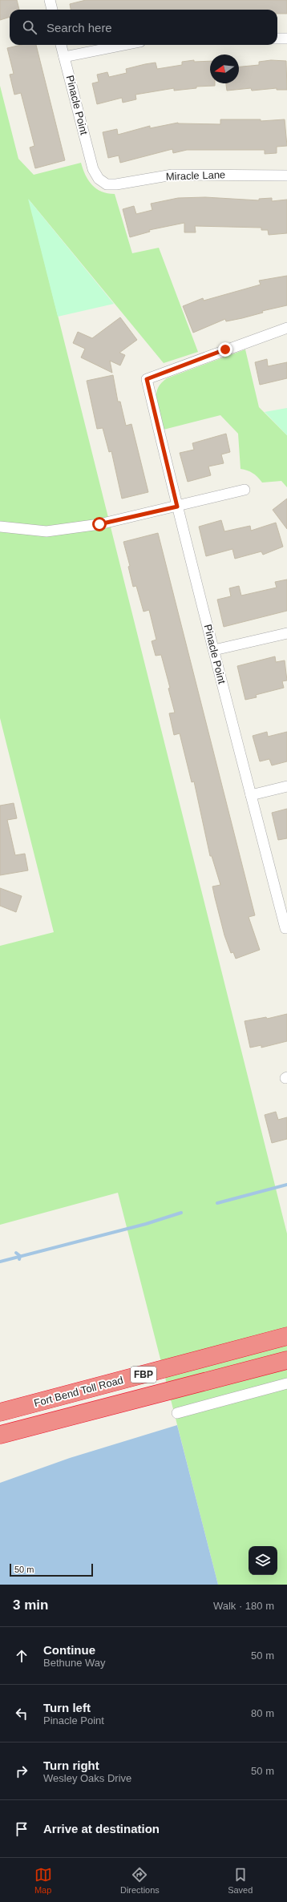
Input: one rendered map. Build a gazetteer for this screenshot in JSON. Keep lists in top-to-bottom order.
{
  "streets": {
    "highway": ["FBP", "Fort Bend Toll Road"],
    "street": ["Pinacle Point", "Miracle Lane"]
  },
  "crossings": [
    ["Pinacle Point", "Miracle Lane"]
  ],
  "scale_bar": "50 m",
  "north": "left",
  "page": {
    "search": "Search here",
    "scale": "50 m",
    "heading": ["3 min", "Walk · 180 m"],
    "list": [
      ["Continue", "Bethune Way", "50 m"],
      ["Turn left", "Pinacle Point", "80 m"],
      ["Turn right", "Wesley Oaks Drive", "50 m"],
      "Arrive at destination"
    ],
    "nav": ["Map", "Directions", "Saved"]
  }
}
